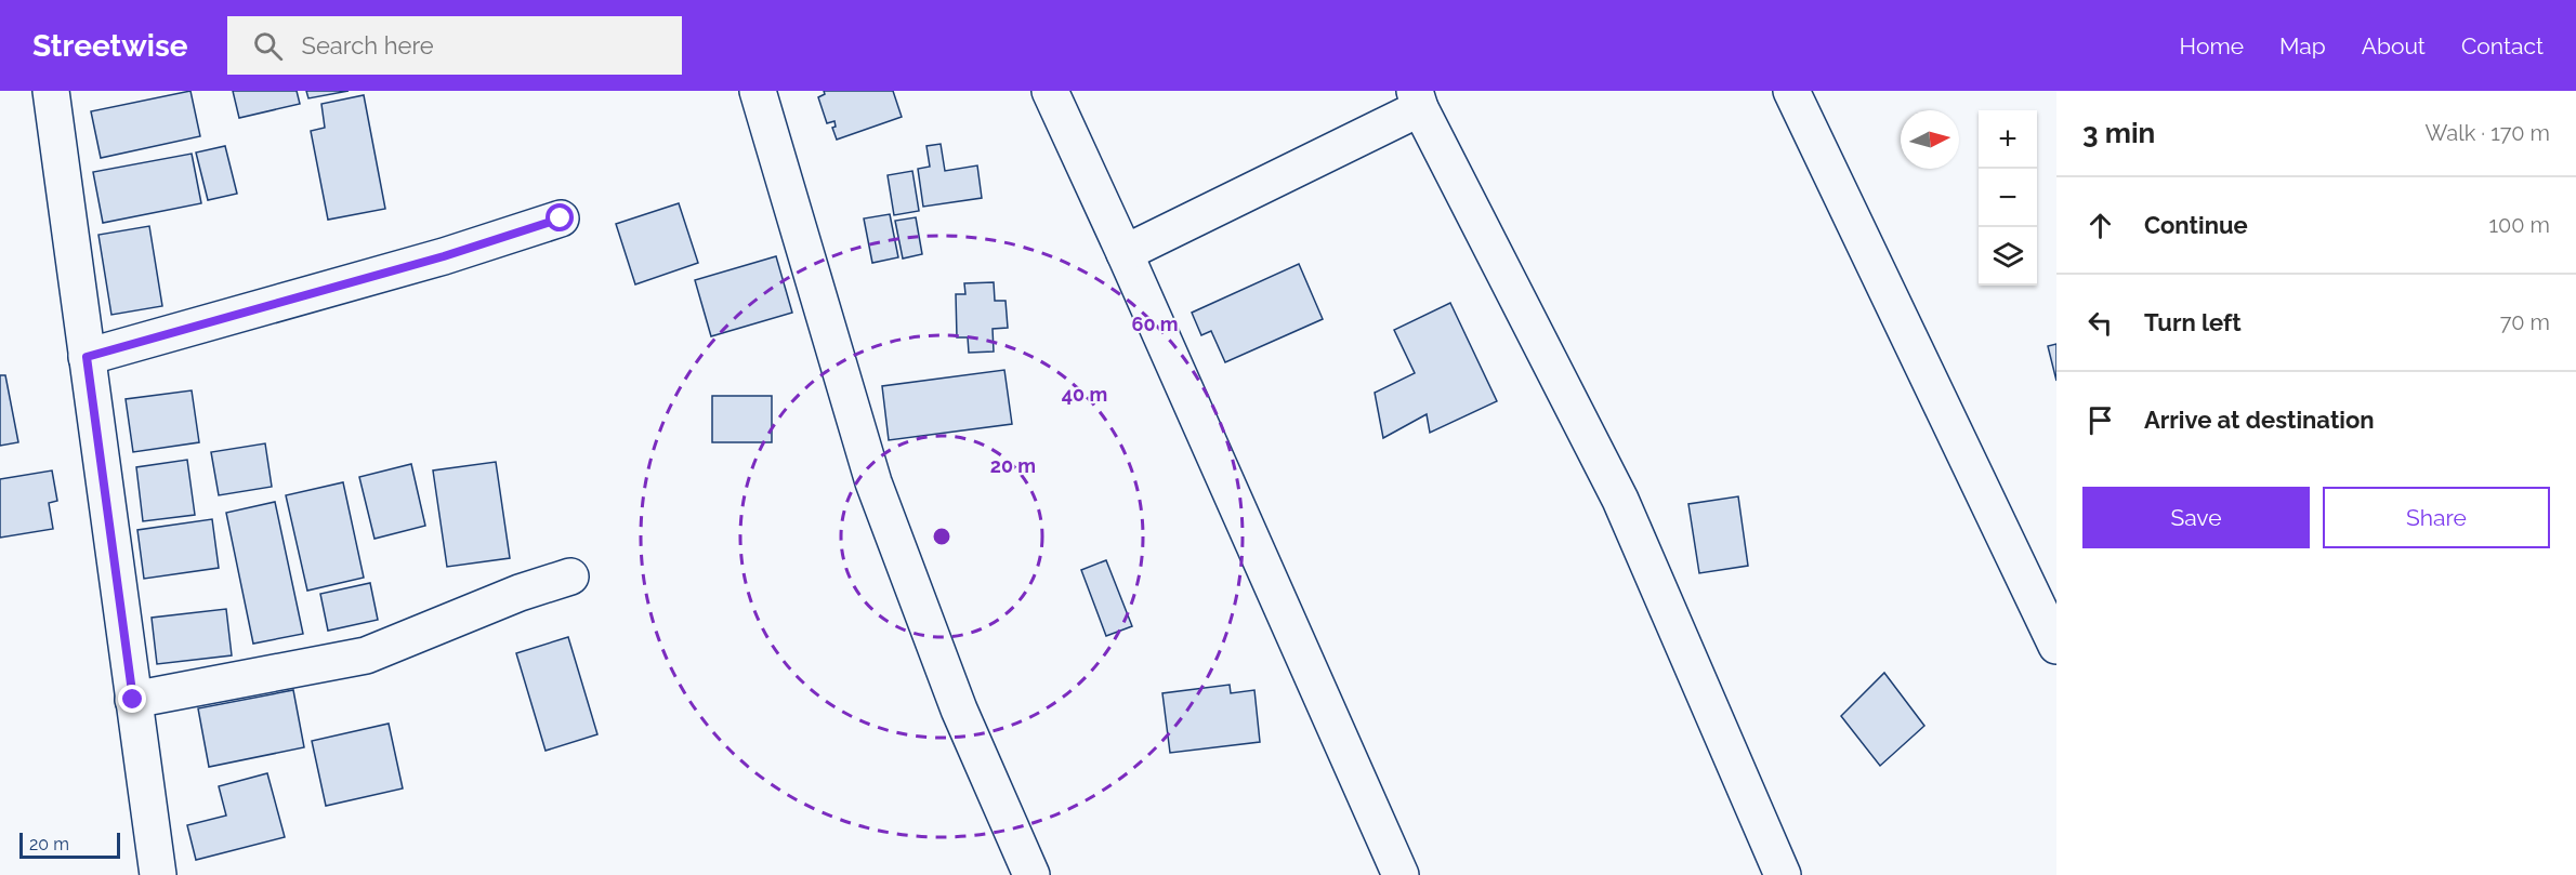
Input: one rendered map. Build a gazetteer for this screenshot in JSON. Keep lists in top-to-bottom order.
{
  "scale_bar": "20 m",
  "north": "right",
  "page": {
    "header": "Streetwise",
    "search": "Search here",
    "nav": [
      "Home",
      "Map",
      "About",
      "Contact"
    ],
    "heading": ["3 min", "Walk · 170 m"],
    "map_buttons": ["+", "−"],
    "list": [
      ["Continue", "100 m"],
      ["Turn left", "70 m"],
      "Arrive at destination"
    ],
    "buttons": ["Save", "Share"],
    "scale": "20 m"
  },
  "rings": ["60 m", "40 m", "20 m"]
}
